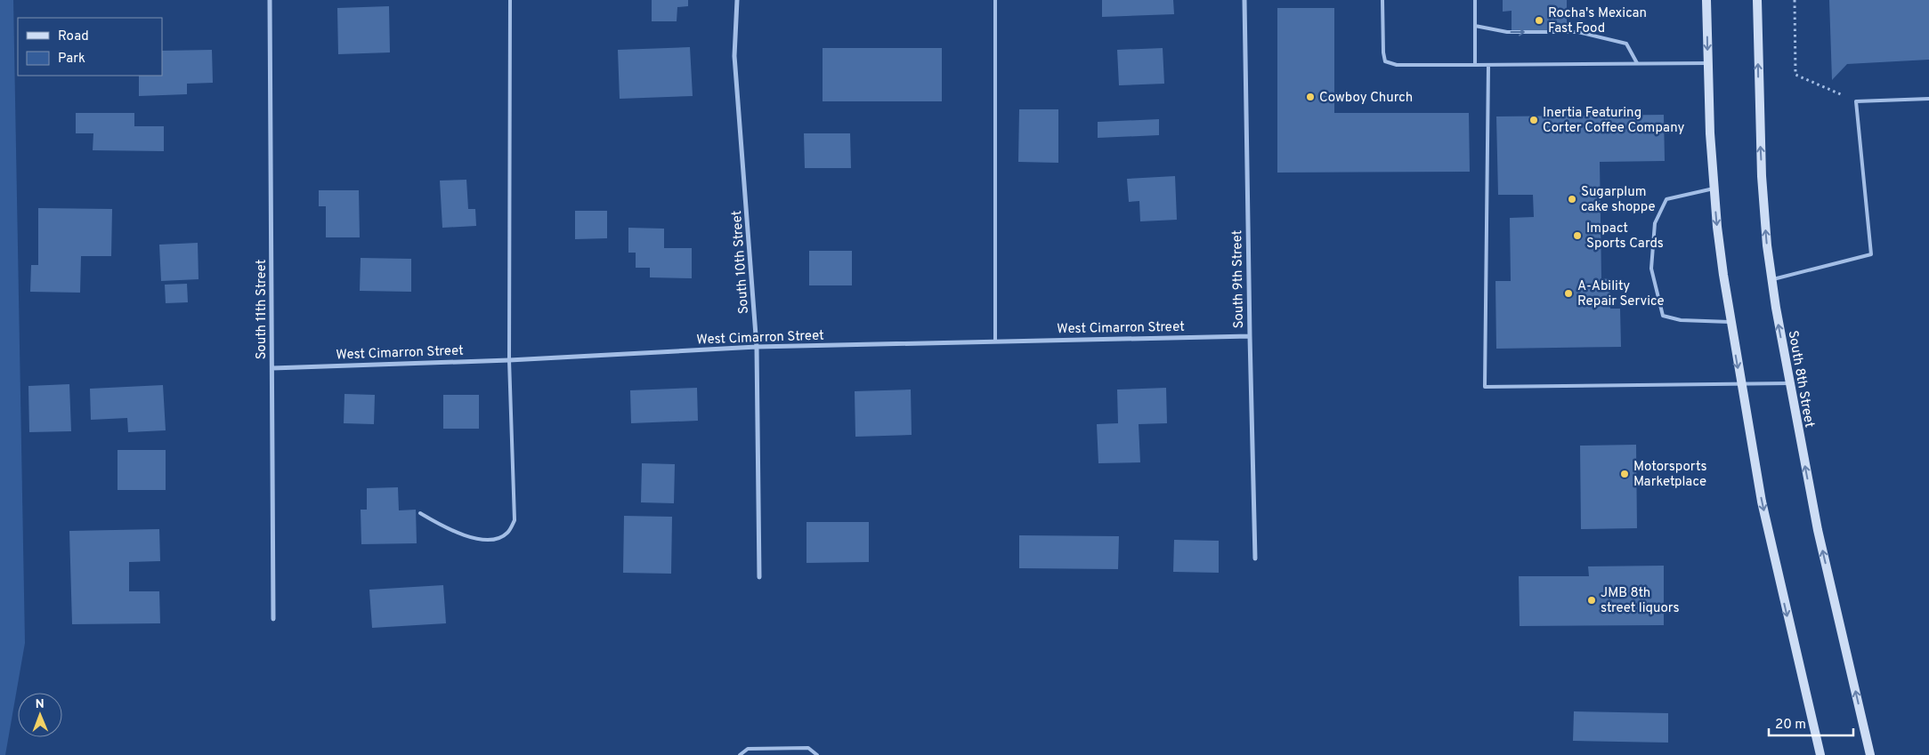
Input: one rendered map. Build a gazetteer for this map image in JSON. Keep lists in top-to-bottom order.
{
  "streets": {
    "main road": ["South 8th Street"],
    "street": [
      "South 10th Street",
      "South 9th Street",
      "South 11th Street",
      "West Cimarron Street"
    ]
  },
  "crossings": [
    ["South 10th Street", "West Cimarron Street"],
    ["South 9th Street", "West Cimarron Street"],
    ["South 11th Street", "West Cimarron Street"]
  ],
  "places": [
    "Rocha's Mexican Fast Food",
    "Cowboy Church",
    "Inertia Featuring Corter Coffee Company",
    "Sugarplum cake shoppe",
    "Impact Sports Cards",
    "A-Ability Repair Service",
    "Motorsports Marketplace",
    "JMB 8th street liquors"
  ],
  "legend": ["Road", "Park"],
  "scale_bar": "20 m",
  "north": "top"
}
